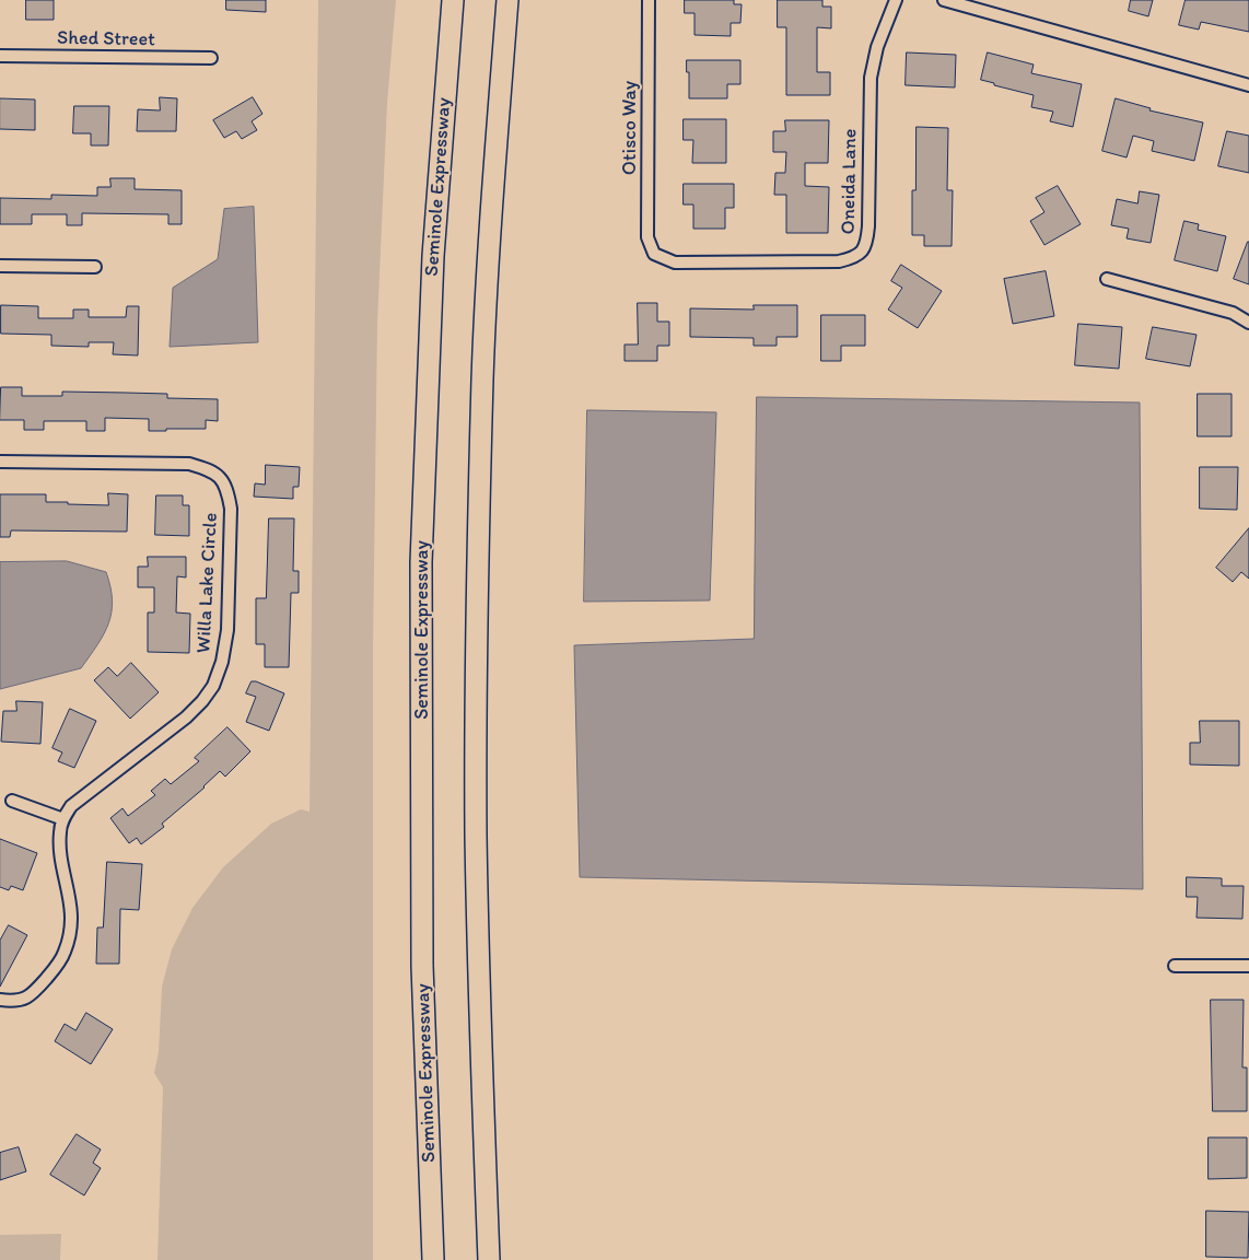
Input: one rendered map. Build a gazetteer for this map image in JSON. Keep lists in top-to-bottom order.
{
  "streets": {
    "highway": ["Seminole Expressway"],
    "street": [
      "Shed Street",
      "Otisco Way",
      "Oneida Lane",
      "Willa Lake Circle"
    ]
  },
  "crossings": [
    ["Otisco Way", "Oneida Lane"]
  ]
}
